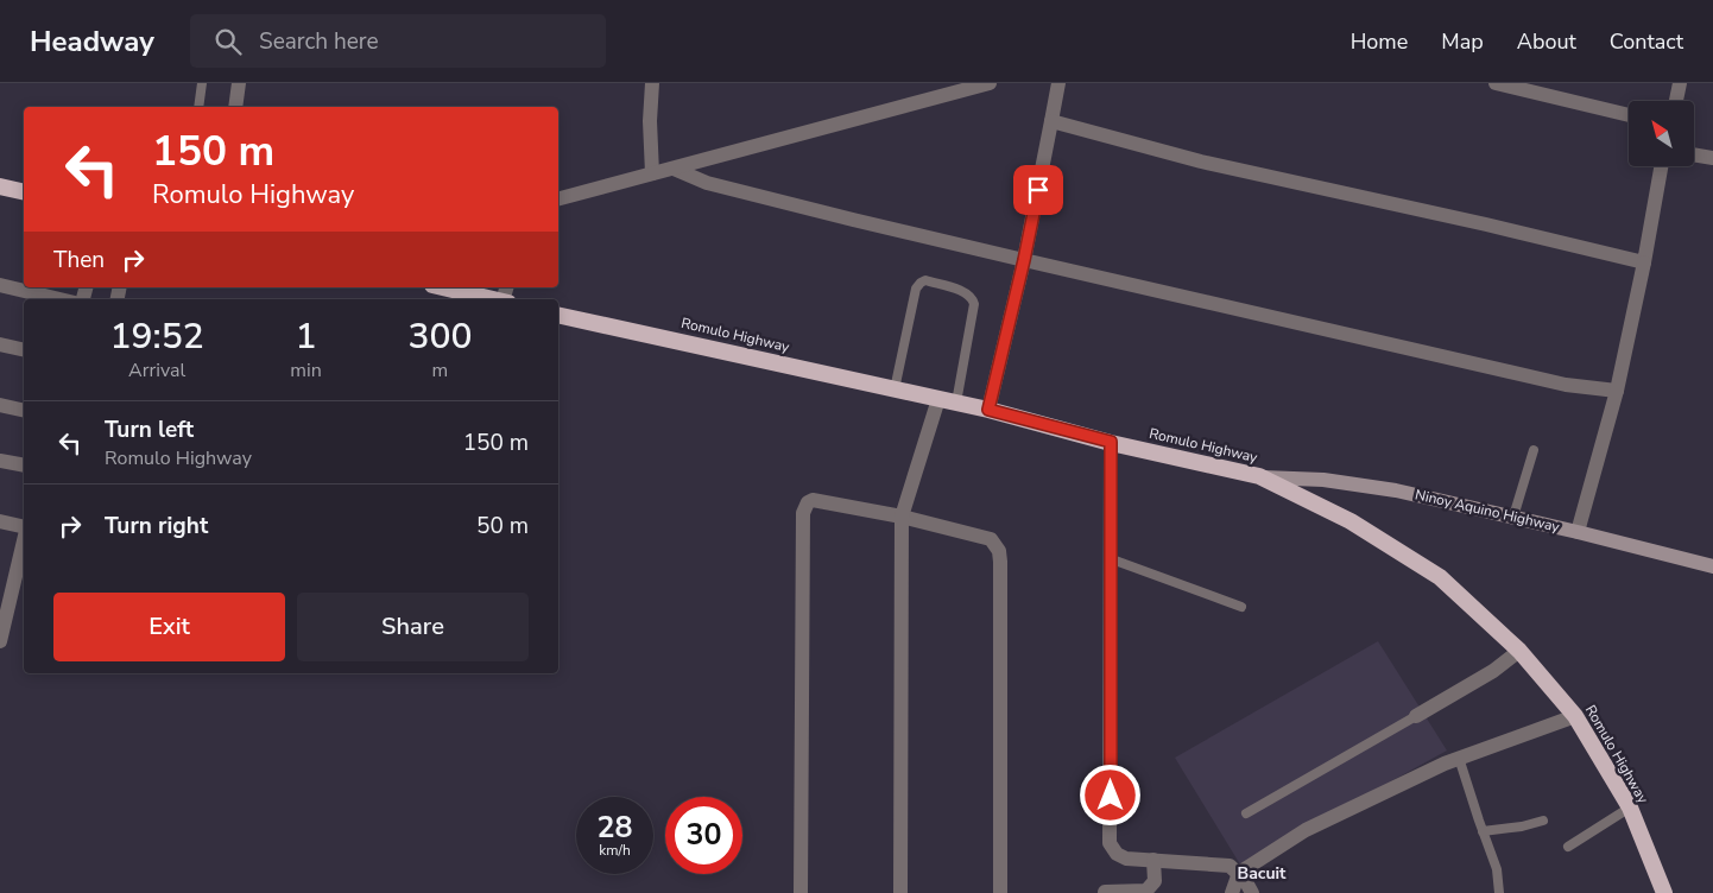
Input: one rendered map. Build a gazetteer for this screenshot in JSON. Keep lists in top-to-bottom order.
{
  "streets": {
    "highway": ["Romulo Highway"],
    "main road": ["Ninoy Aquino Highway"]
  },
  "crossings": [
    ["Romulo Highway", "Ninoy Aquino Highway"]
  ],
  "districts": ["Bacuit"],
  "north": "top left",
  "page": {
    "header": "Headway",
    "search": "Search here",
    "nav": [
      "Home",
      "Map",
      "About",
      "Contact"
    ],
    "turn": ["150 m", "Romulo Highway"],
    "then": "Then",
    "eta": [
      "19:52",
      "Arrival",
      "1",
      "min",
      "300",
      "m"
    ],
    "list": [
      {
        "name": "Turn left",
        "note": "Romulo Highway",
        "value": "150 m"
      },
      {
        "name": "Turn right",
        "value": "50 m"
      }
    ],
    "buttons": ["Exit", "Share"],
    "speed": "28 km/h",
    "limit": "30"
  }
}
